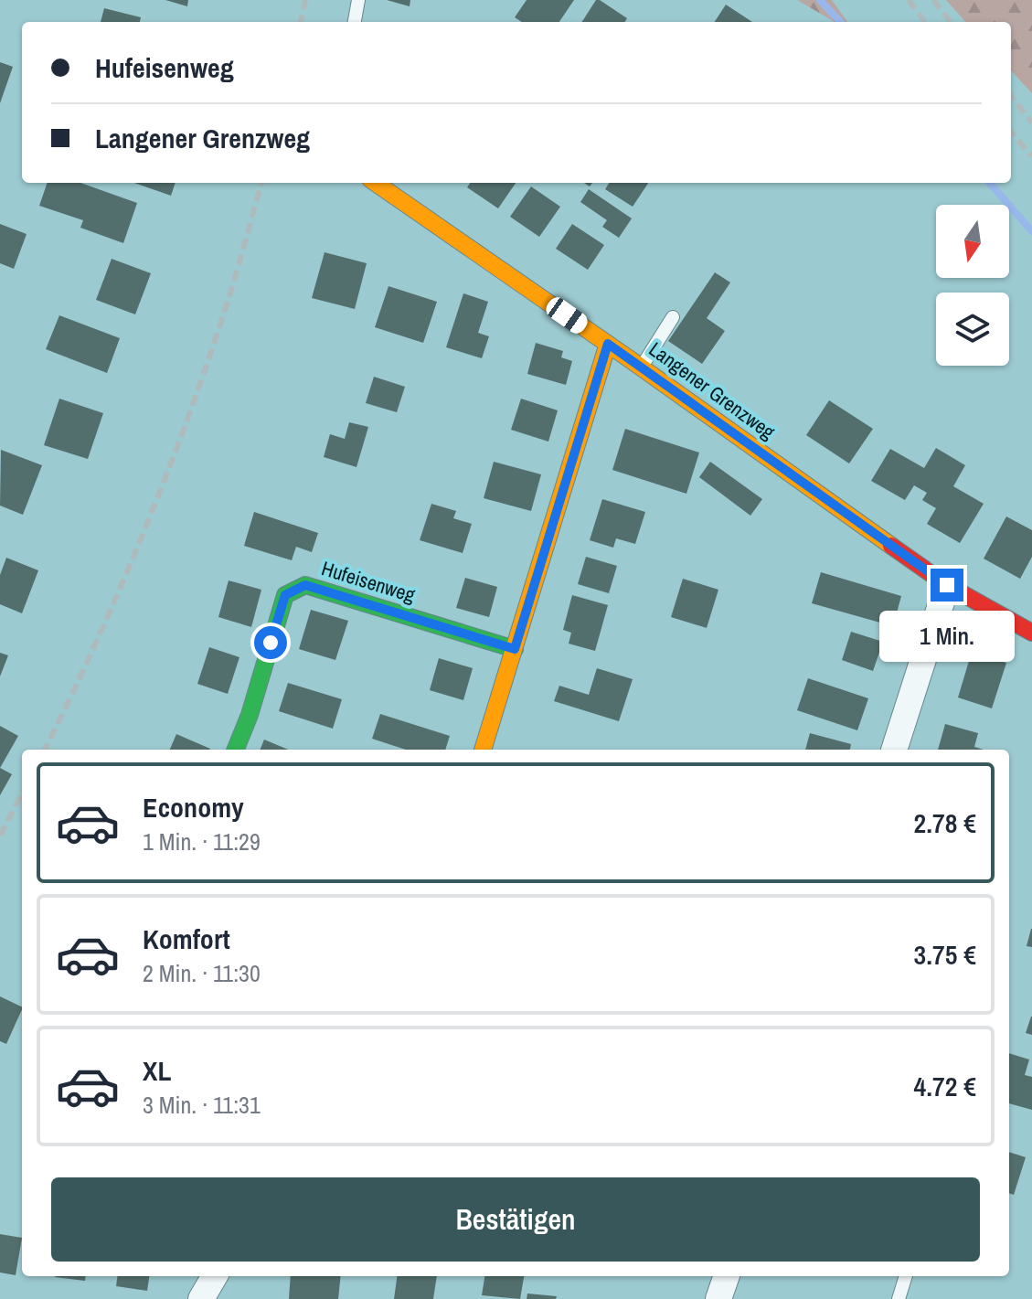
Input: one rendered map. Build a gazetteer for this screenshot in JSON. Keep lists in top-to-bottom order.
{
  "streets": {
    "street": ["Langener Grenzweg", "Hufeisenweg"]
  },
  "north": "bottom",
  "page": {
    "banner": ["Hufeisenweg", "Langener Grenzweg"],
    "bubble": "1 Min.",
    "list": [
      {
        "name": "Economy",
        "note": "1 Min. · 11:29",
        "value": "2.78 €"
      },
      {
        "name": "Komfort",
        "note": "2 Min. · 11:30",
        "value": "3.75 €"
      },
      {
        "name": "XL",
        "note": "3 Min. · 11:31",
        "value": "4.72 €"
      }
    ],
    "buttons": "Bestätigen"
  }
}
